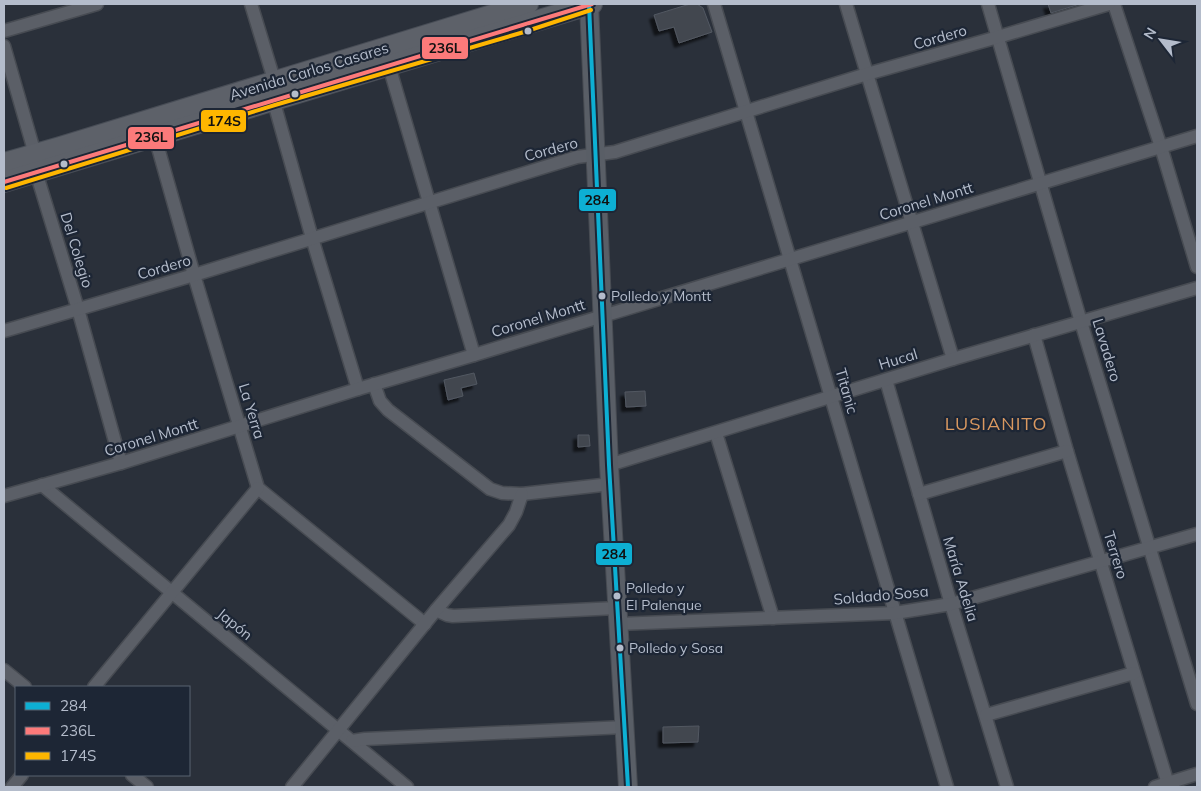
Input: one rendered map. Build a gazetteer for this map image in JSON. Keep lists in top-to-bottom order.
{
  "streets": {
    "main road": ["Avenida Carlos Casares"],
    "street": [
      "Cordero",
      "Coronel Montt",
      "Del Colegio",
      "Lavadero",
      "Hucal",
      "Titanic",
      "La Yerra",
      "Terrero",
      "María Adelia",
      "Soldado Sosa",
      "Japón"
    ]
  },
  "crossings": [
    ["Cordero", "Del Colegio"],
    ["Cordero", "Lavadero"],
    ["Cordero", "Titanic"],
    ["Cordero", "La Yerra"],
    ["Avenida Carlos Casares", "Del Colegio"],
    ["Avenida Carlos Casares", "La Yerra"],
    ["Coronel Montt", "Del Colegio"],
    ["Coronel Montt", "Lavadero"],
    ["Coronel Montt", "Titanic"],
    ["Coronel Montt", "La Yerra"],
    ["Coronel Montt", "Japón"],
    ["Lavadero", "Hucal"],
    ["Lavadero", "Soldado Sosa"],
    ["Hucal", "Titanic"],
    ["Hucal", "Terrero"],
    ["Hucal", "María Adelia"],
    ["Titanic", "Soldado Sosa"],
    ["Terrero", "Soldado Sosa"],
    ["María Adelia", "Soldado Sosa"]
  ],
  "districts": ["LUSIANITO"],
  "places": ["Polledo y Montt", "Polledo y El Palenque", "Polledo y Sosa"],
  "lines": ["transit line 284", "transit line 236L", "transit line 174S"],
  "legend": ["284", "236L", "174S"],
  "north": "top left"
}
